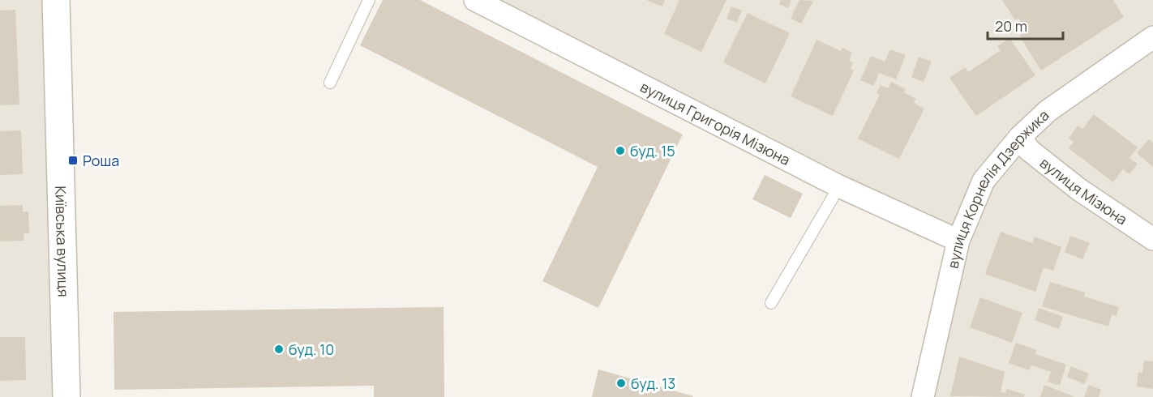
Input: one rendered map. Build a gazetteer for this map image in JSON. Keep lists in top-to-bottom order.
{
  "streets": {
    "street": [
      "вулиця Григорія Мізюна",
      "вулиця Мізюна",
      "вулиця Корнелія Дзержика",
      "Київська вулиця"
    ]
  },
  "crossings": [
    ["вулиця Григорія Мізюна", "вулиця Корнелія Дзержика"],
    ["вулиця Мізюна", "вулиця Корнелія Дзержика"]
  ],
  "places": {
    "other": ["буд. 15", "буд. 10", "буд. 13"],
    "transit": ["Роша"]
  },
  "scale_bar": "20 m"
}
